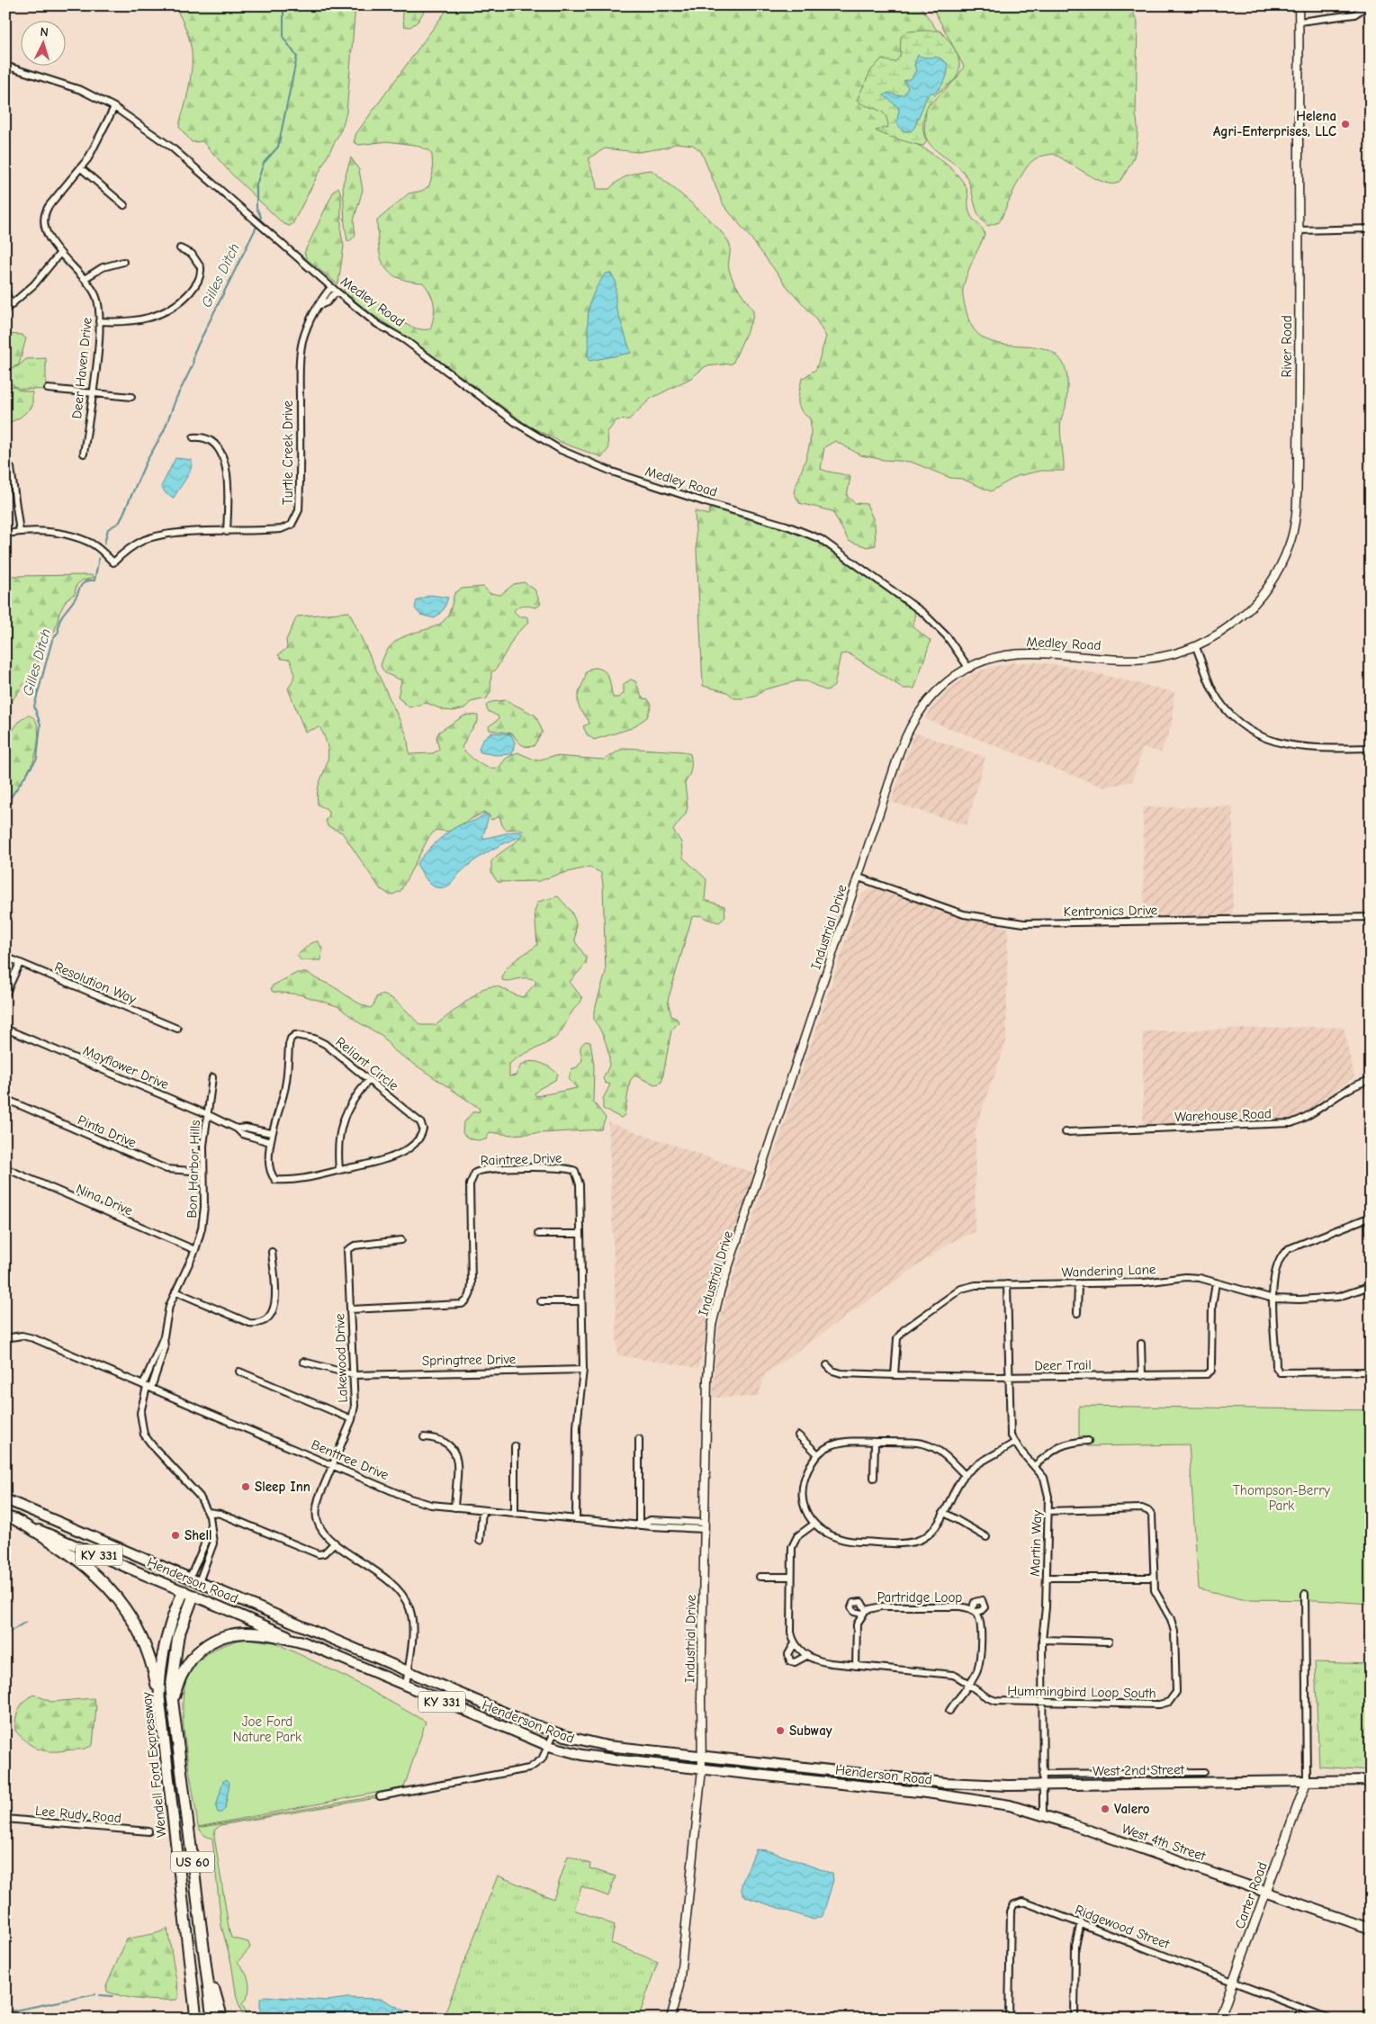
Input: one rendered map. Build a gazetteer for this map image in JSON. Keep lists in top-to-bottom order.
{
  "streets": {
    "highway": ["Wendell Ford Expressway", "US 60"],
    "main road": [
      "KY 331",
      "Henderson Road",
      "West 2nd Street",
      "West 4th Street",
      "Carter Road"
    ],
    "street": [
      "Medley Road",
      "River Road",
      "Deer Haven Drive",
      "Turtle Creek Drive",
      "Kentronics Drive",
      "Industrial Drive",
      "Resolution Way",
      "Reliant Circle",
      "Mayflower Drive",
      "Warehouse Road",
      "Pinta Drive",
      "Raintree Drive",
      "Bon Harbor Hills",
      "Nina Drive",
      "Wandering Lane",
      "Lakewood Drive",
      "Springtree Drive",
      "Deer Trail",
      "Benttree Drive",
      "Martin Way",
      "Partridge Loop",
      "Hummingbird Loop South",
      "Lee Rudy Road",
      "Ridgewood Street"
    ]
  },
  "crossings": [
    ["Medley Road", "River Road"],
    ["Medley Road", "Deer Haven Drive"],
    ["Medley Road", "Turtle Creek Drive"],
    ["Medley Road", "Industrial Drive"],
    ["Kentronics Drive", "Industrial Drive"],
    ["Industrial Drive", "Benttree Drive"],
    ["Industrial Drive", "Henderson Road"],
    ["Reliant Circle", "Mayflower Drive"],
    ["Mayflower Drive", "Bon Harbor Hills"],
    ["Pinta Drive", "Bon Harbor Hills"],
    ["Raintree Drive", "Lakewood Drive"],
    ["Raintree Drive", "Springtree Drive"],
    ["Raintree Drive", "Benttree Drive"],
    ["Bon Harbor Hills", "Nina Drive"],
    ["Bon Harbor Hills", "Benttree Drive"],
    ["Bon Harbor Hills", "Henderson Road"],
    ["Bon Harbor Hills", "US 60"],
    ["Wandering Lane", "Deer Trail"],
    ["Wandering Lane", "Martin Way"],
    ["Lakewood Drive", "Springtree Drive"],
    ["Lakewood Drive", "Benttree Drive"],
    ["Lakewood Drive", "Henderson Road"],
    ["Deer Trail", "Martin Way"],
    ["Martin Way", "Hummingbird Loop South"],
    ["Martin Way", "West 2nd Street"],
    ["Martin Way", "West 4th Street"],
    ["Henderson Road", "Wendell Ford Expressway"],
    ["Henderson Road", "West 2nd Street"],
    ["Henderson Road", "West 4th Street"],
    ["Henderson Road", "US 60"],
    ["Partridge Loop", "Hummingbird Loop South"],
    ["Wendell Ford Expressway", "US 60"],
    ["West 2nd Street", "Carter Road"],
    ["West 4th Street", "Carter Road"],
    ["Carter Road", "Ridgewood Street"]
  ],
  "water": ["Gilles Ditch"],
  "parks": ["Thompson-Berry Park", "Joe Ford Nature Park"],
  "places": [
    "Helena Agri-Enterprises, LLC",
    "Sleep Inn",
    "Shell",
    "Subway",
    "Valero"
  ],
  "north": "top"
}
